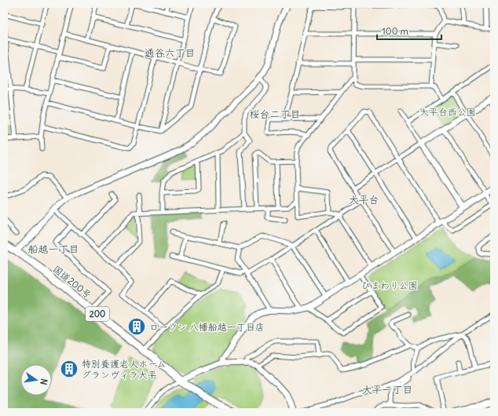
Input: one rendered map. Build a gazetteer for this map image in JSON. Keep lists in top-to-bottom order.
{
  "streets": {
    "highway": ["国道200号", "200"]
  },
  "districts": [
    "通谷六丁目",
    "桜台二丁目",
    "大平台",
    "船越一丁目",
    "大平一丁目"
  ],
  "parks": ["大平台西公園", "ひまわり公園"],
  "places": {
    "building": ["ローソン 八幡船越一丁目店", "特別養護老人ホーム グランヴィラ大平"]
  },
  "scale_bar": "100 m",
  "north": "right"
}
